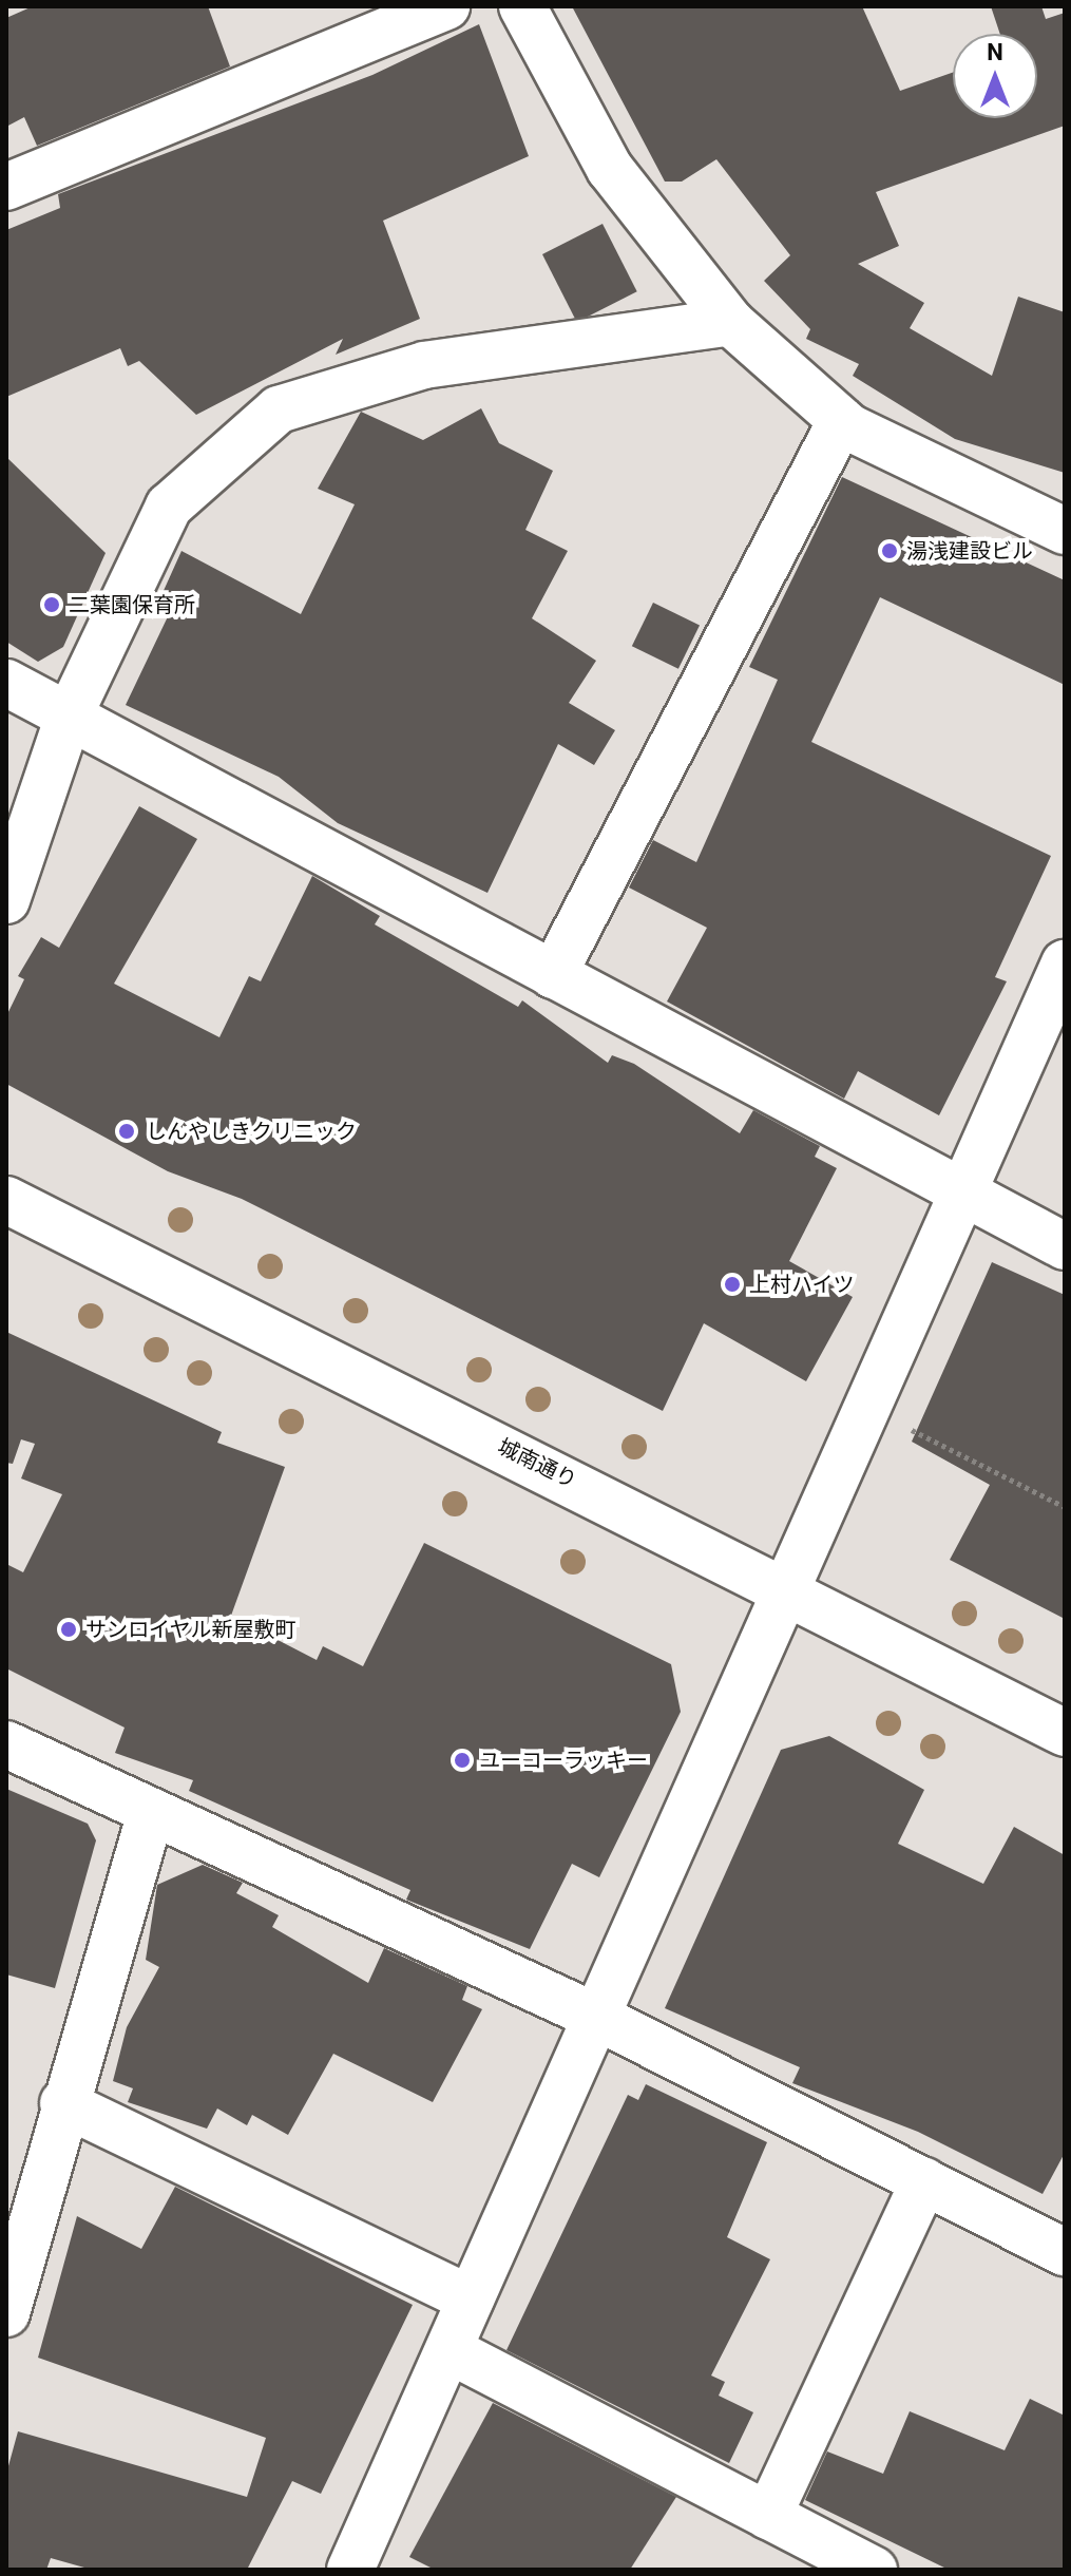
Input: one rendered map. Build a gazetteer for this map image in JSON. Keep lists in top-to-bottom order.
{
  "streets": {
    "street": ["城南通り"]
  },
  "places": [
    "湯浅建設ビル",
    "二葉園保育所",
    "しんやしきクリニック",
    "上村ハイツ",
    "サンロイヤル新屋敷町",
    "ユーコーラッキー"
  ],
  "north": "top"
}
